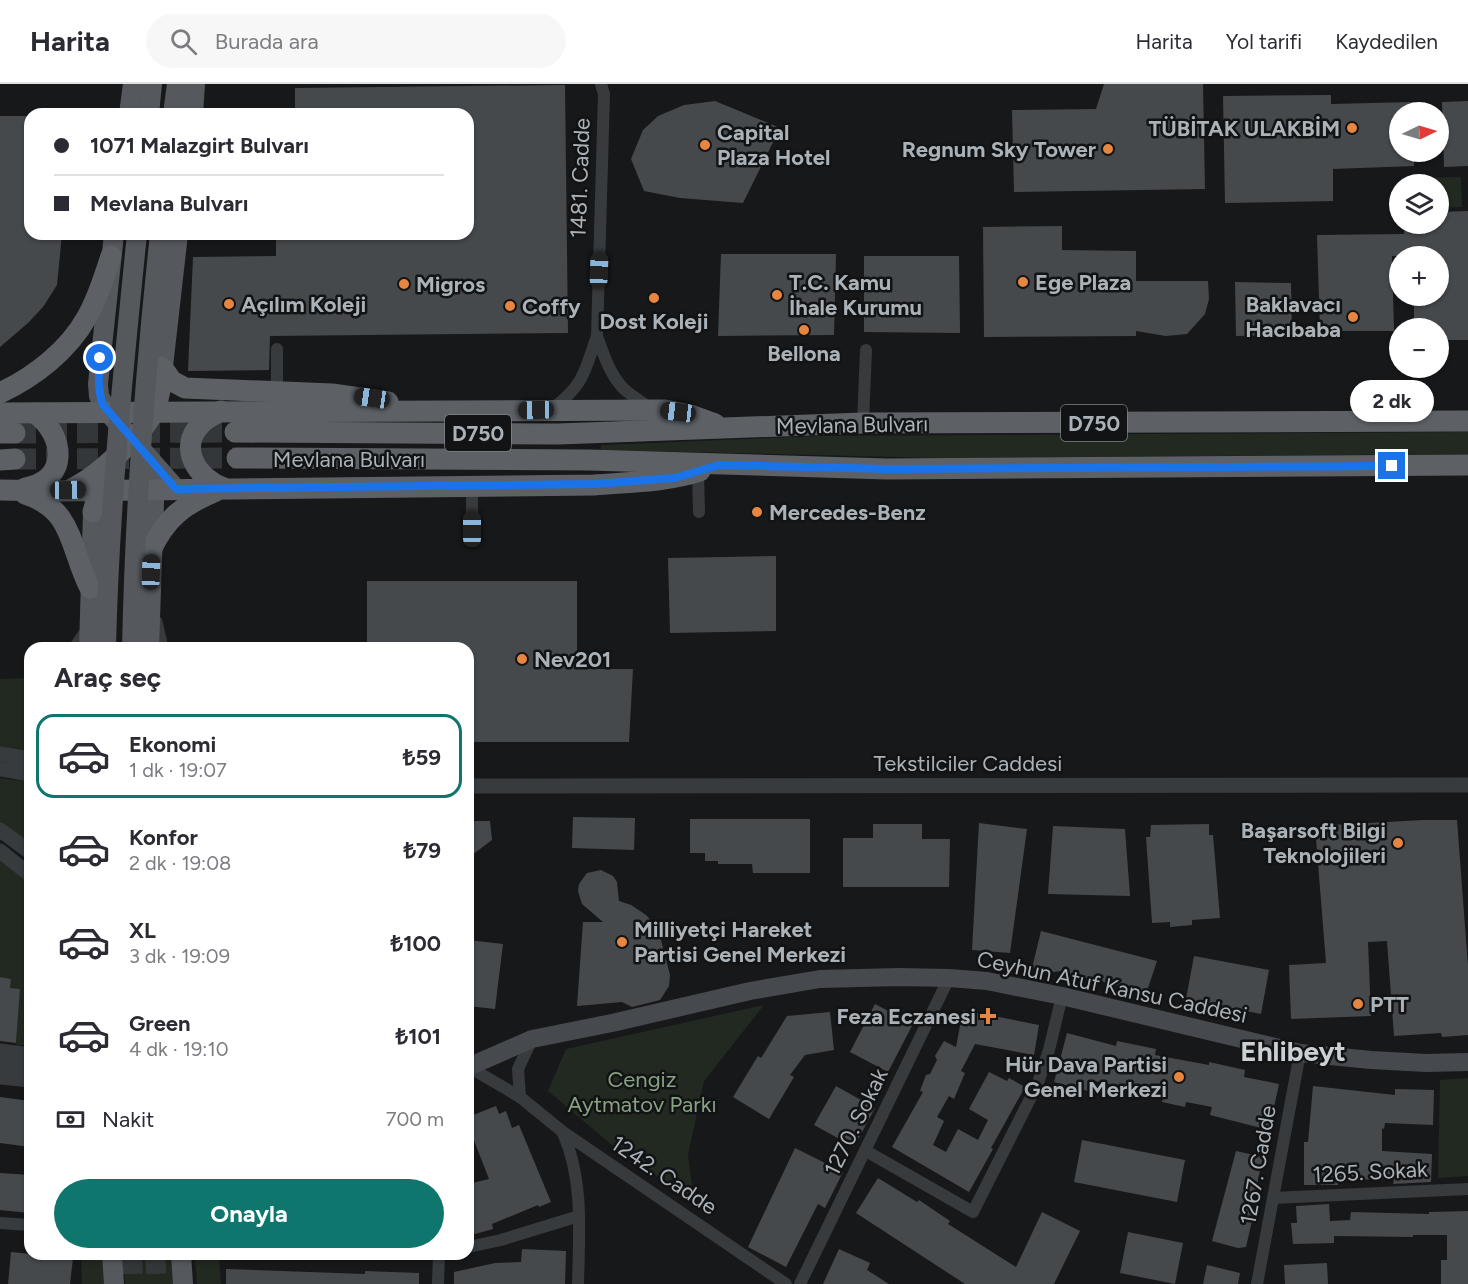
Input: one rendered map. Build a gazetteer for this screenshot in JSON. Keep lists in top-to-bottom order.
{
  "streets": {
    "highway": ["D750", "Mevlana Bulvarı"],
    "main road": ["Ceyhun Atuf Kansu Caddesi"],
    "street": [
      "1481. Cadde",
      "Tekstilciler Caddesi",
      "1270. Sokak",
      "1267. Cadde",
      "1265. Sokak",
      "1242. Cadde"
    ]
  },
  "crossings": [
    ["Ceyhun Atuf Kansu Caddesi", "1270. Sokak"],
    ["Ceyhun Atuf Kansu Caddesi", "1267. Cadde"],
    ["1267. Cadde", "1265. Sokak"]
  ],
  "districts": ["Ehlibeyt"],
  "parks": ["Cengiz Aytmatov Parkı"],
  "places": {
    "other": [
      "TÜBİTAK ULAKBİM",
      "Capital Plaza Hotel",
      "Regnum Sky Tower",
      "Ege Plaza",
      "Migros",
      "T.C. Kamu İhale Kurumu",
      "Dost Koleji",
      "Açılım Koleji",
      "Coffy",
      "Baklavacı Hacıbaba",
      "Bellona",
      "Mercedes-Benz",
      "Nev201",
      "Başarsoft Bilgi Teknolojileri",
      "Milliyetçi Hareket Partisi Genel Merkezi",
      "PTT",
      "Hür Dava Partisi Genel Merkezi"
    ],
    "health": ["Feza Eczanesi"]
  },
  "north": "right",
  "page": {
    "header": "Harita",
    "search": "Burada ara",
    "nav": ["Harita", "Yol tarifi", "Kaydedilen"],
    "map_buttons": ["+", "−"],
    "banner": ["1071 Malazgirt Bulvarı", "Mevlana Bulvarı"],
    "bubble": "2 dk",
    "heading": "Araç seç",
    "list": [
      {
        "name": "Ekonomi",
        "note": "1 dk · 19:07",
        "value": "₺59"
      },
      {
        "name": "Konfor",
        "note": "2 dk · 19:08",
        "value": "₺79"
      },
      {
        "name": "XL",
        "note": "3 dk · 19:09",
        "value": "₺100"
      },
      {
        "name": "Green",
        "note": "4 dk · 19:10",
        "value": "₺101"
      }
    ],
    "pay": ["Nakit", "700 m"],
    "buttons": "Onayla"
  }
}
